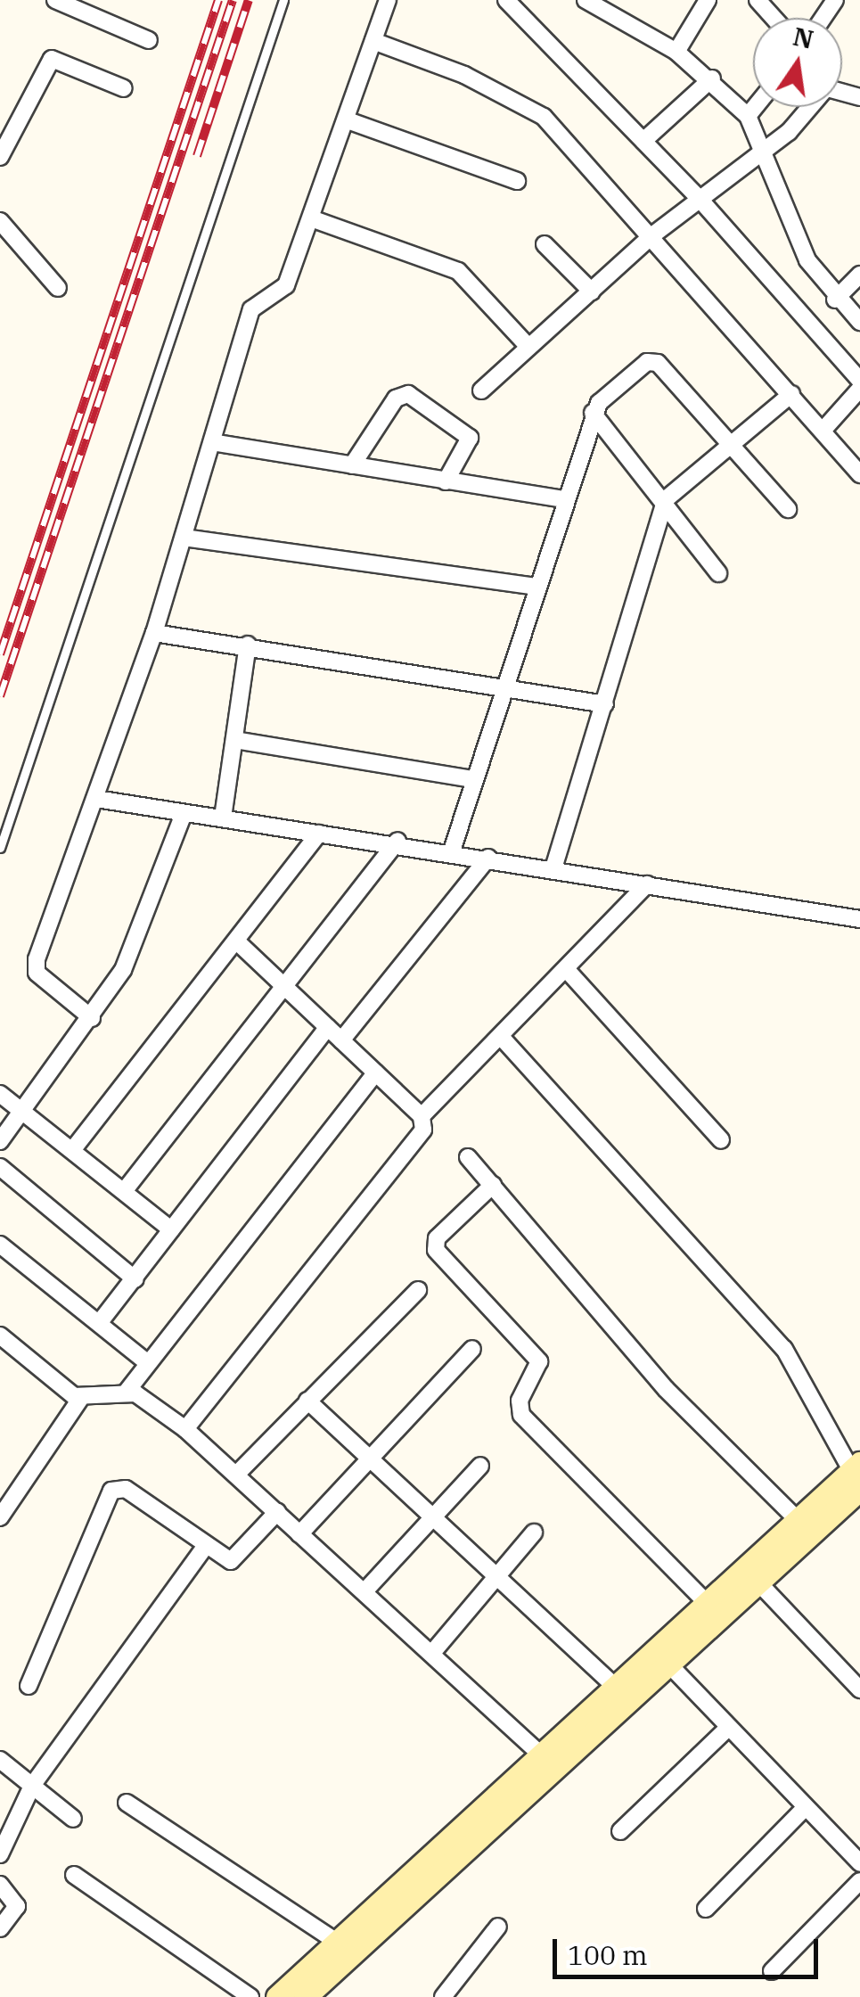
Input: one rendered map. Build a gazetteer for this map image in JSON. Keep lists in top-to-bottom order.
{
  "scale_bar": "100 m",
  "north": "top"
}
